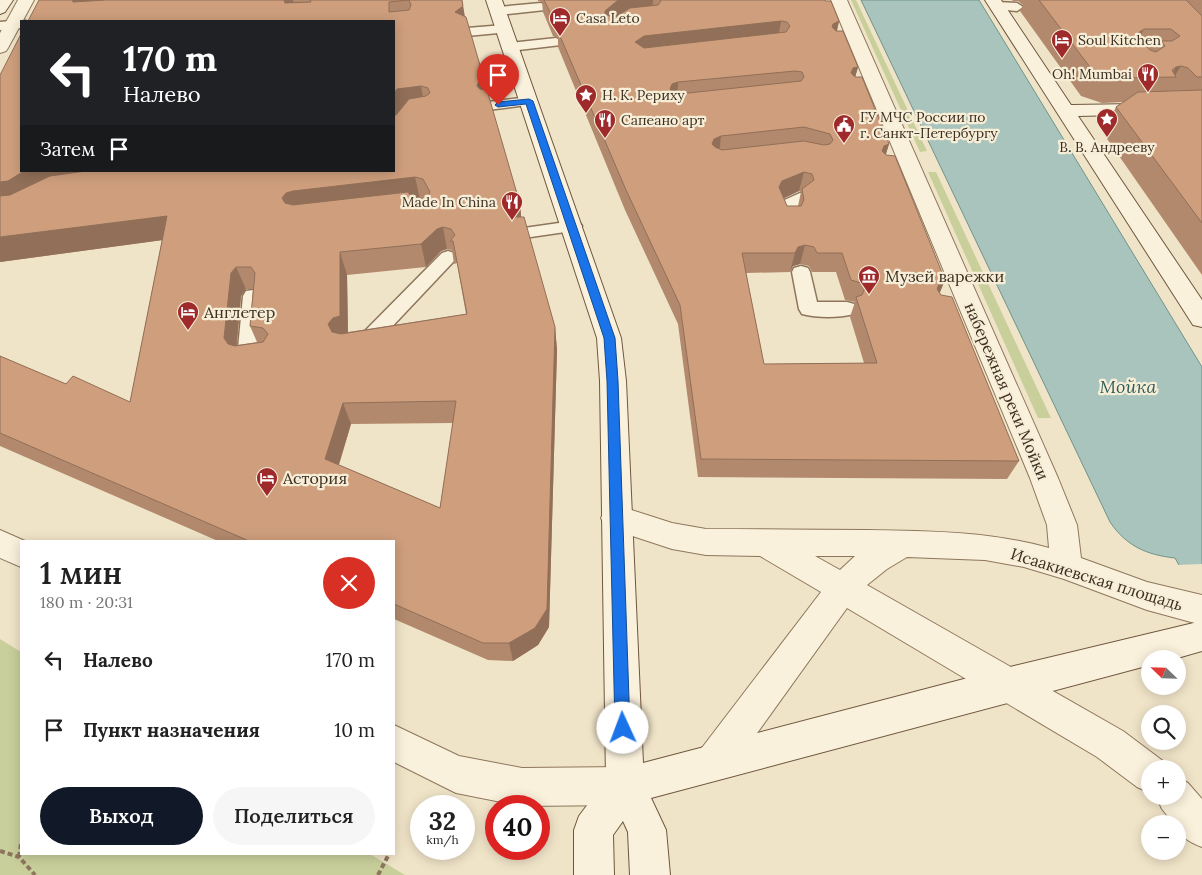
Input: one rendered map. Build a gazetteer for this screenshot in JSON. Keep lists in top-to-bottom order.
{
  "streets": {
    "street": ["набережная реки Мойки", "Исаакиевская площадь"]
  },
  "crossings": [
    ["набережная реки Мойки", "Исаакиевская площадь"]
  ],
  "water": ["Мойка"],
  "places": {
    "hotel": [
      "Casa Leto",
      "Soul Kitchen",
      "Англетер",
      "Астория"
    ],
    "restaurant": ["Oh! Mumbai", "Сапеано арт", "Made In China"],
    "place": ["Н. К. Рериху", "В. В. Андрееву"],
    "public building": ["ГУ МЧС России по г. Санкт-Петербургу"],
    "museum": ["Музей варежки"]
  },
  "north": "top left",
  "page": {
    "turn": ["170 m", "Налево"],
    "then": "Затем",
    "heading": ["1 мин", "180 m · 20:31"],
    "list": [
      {
        "name": "Налево",
        "value": "170 m"
      },
      {
        "name": "Пункт назначения",
        "value": "10 m"
      }
    ],
    "map_buttons": ["+", "−"],
    "buttons": ["Выход", "Поделиться"],
    "speed": "32 km/h",
    "limit": "40"
  }
}
